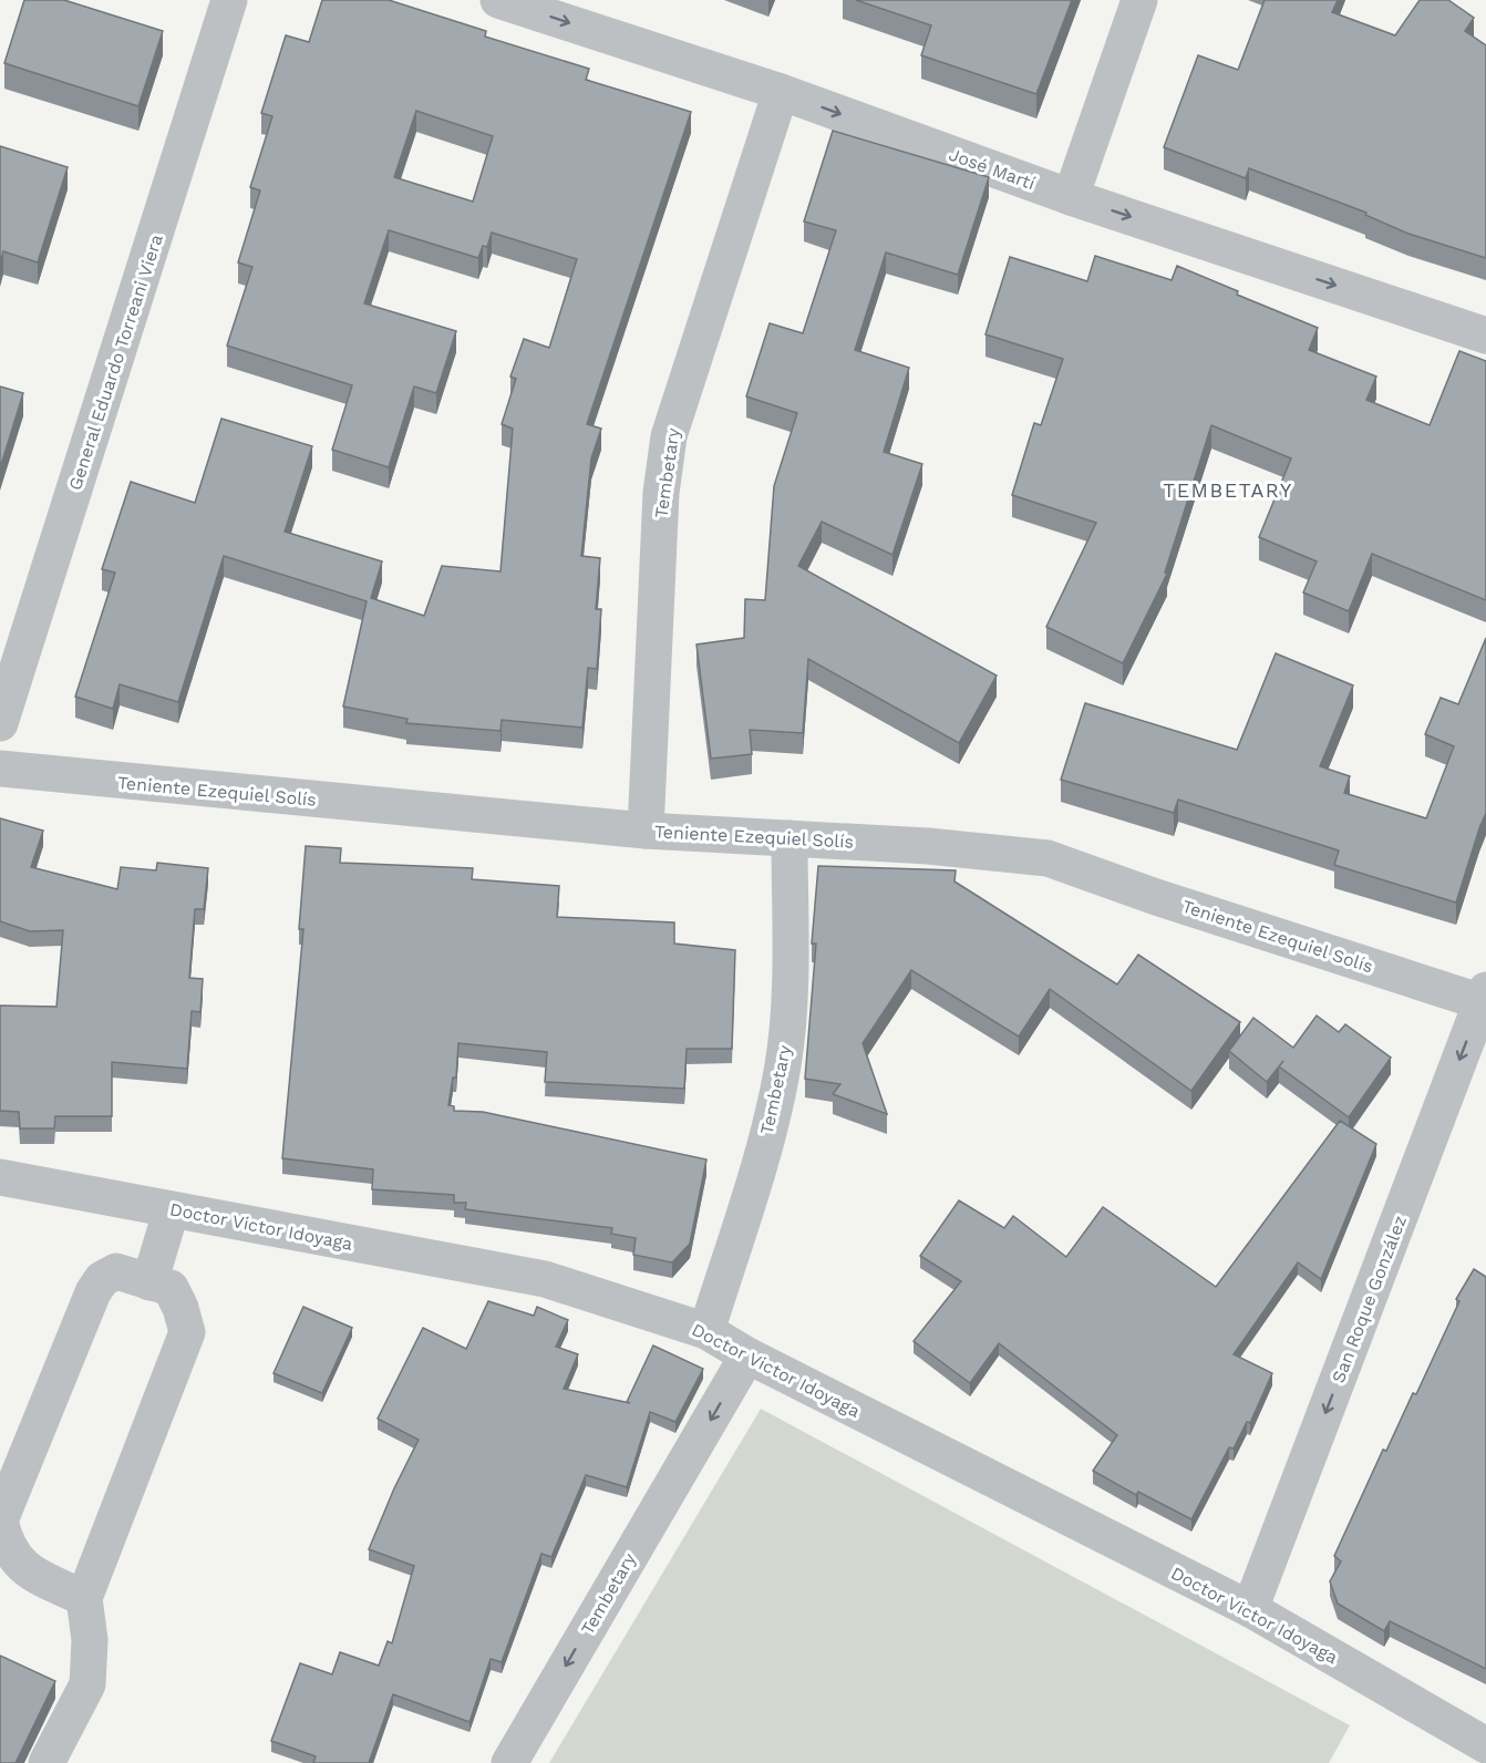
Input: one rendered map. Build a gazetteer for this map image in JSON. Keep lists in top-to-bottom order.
{
  "streets": {
    "street": [
      "José Martí",
      "General Eduardo Torreani Viera",
      "Tembetary",
      "Teniente Ezequiel Solís",
      "Doctor Victor Idoyaga",
      "San Roque González"
    ]
  },
  "crossings": [
    ["José Martí", "Tembetary"],
    ["Tembetary", "Teniente Ezequiel Solís"],
    ["Tembetary", "Doctor Victor Idoyaga"],
    ["Teniente Ezequiel Solís", "San Roque González"],
    ["Doctor Victor Idoyaga", "San Roque González"]
  ],
  "one_way": ["José Martí", "San Roque González"],
  "districts": ["TEMBETARY"]
}
